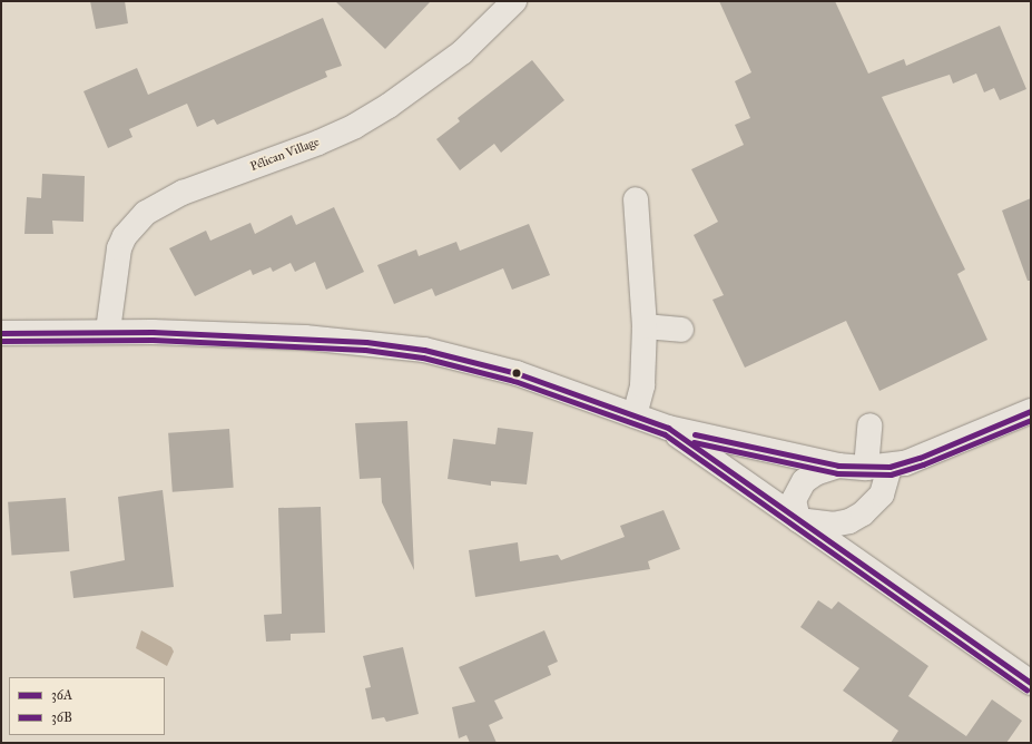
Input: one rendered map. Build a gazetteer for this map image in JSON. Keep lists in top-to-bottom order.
{
  "streets": {
    "street": ["Pélican Village"]
  },
  "lines": ["transit line 36A", "transit line 36B"],
  "legend": ["36A", "36B"]
}
